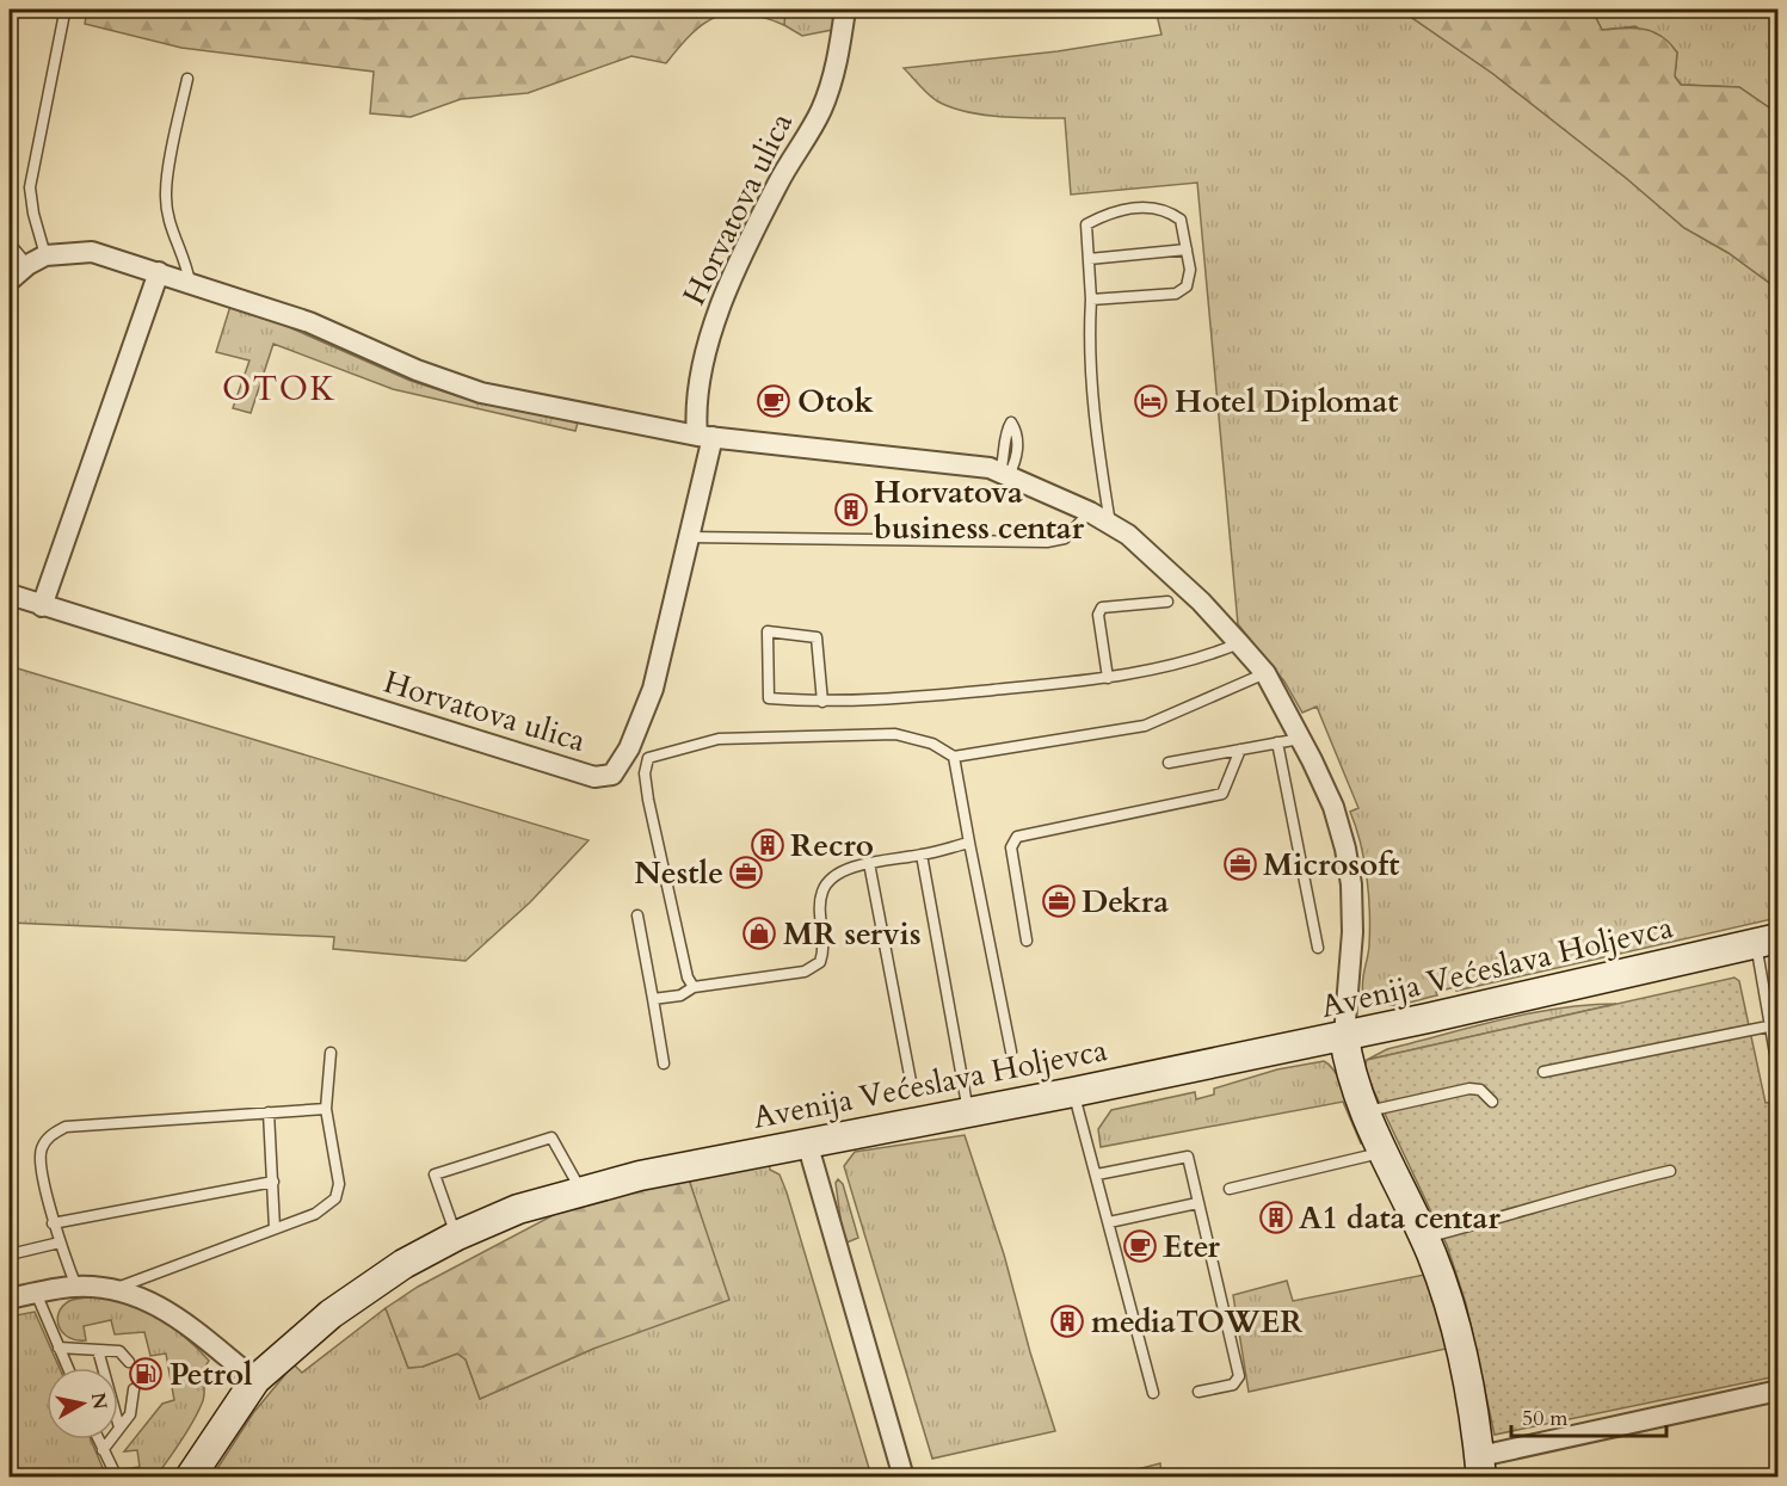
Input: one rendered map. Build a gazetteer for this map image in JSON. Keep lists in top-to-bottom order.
{
  "streets": {
    "street": ["Horvatova ulica", "Avenija Većeslava Holjevca"]
  },
  "districts": ["OTOK"],
  "places": {
    "cafe": ["Otok", "Eter"],
    "hotel": ["Hotel Diplomat"],
    "building": [
      "Horvatova business centar",
      "Recro",
      "A1 data centar",
      "mediaTOWER"
    ],
    "office": ["Microsoft", "Nestle", "Dekra"],
    "shop": ["MR servis"],
    "fuel station": ["Petrol"]
  },
  "scale_bar": "50 m",
  "north": "right"
}
